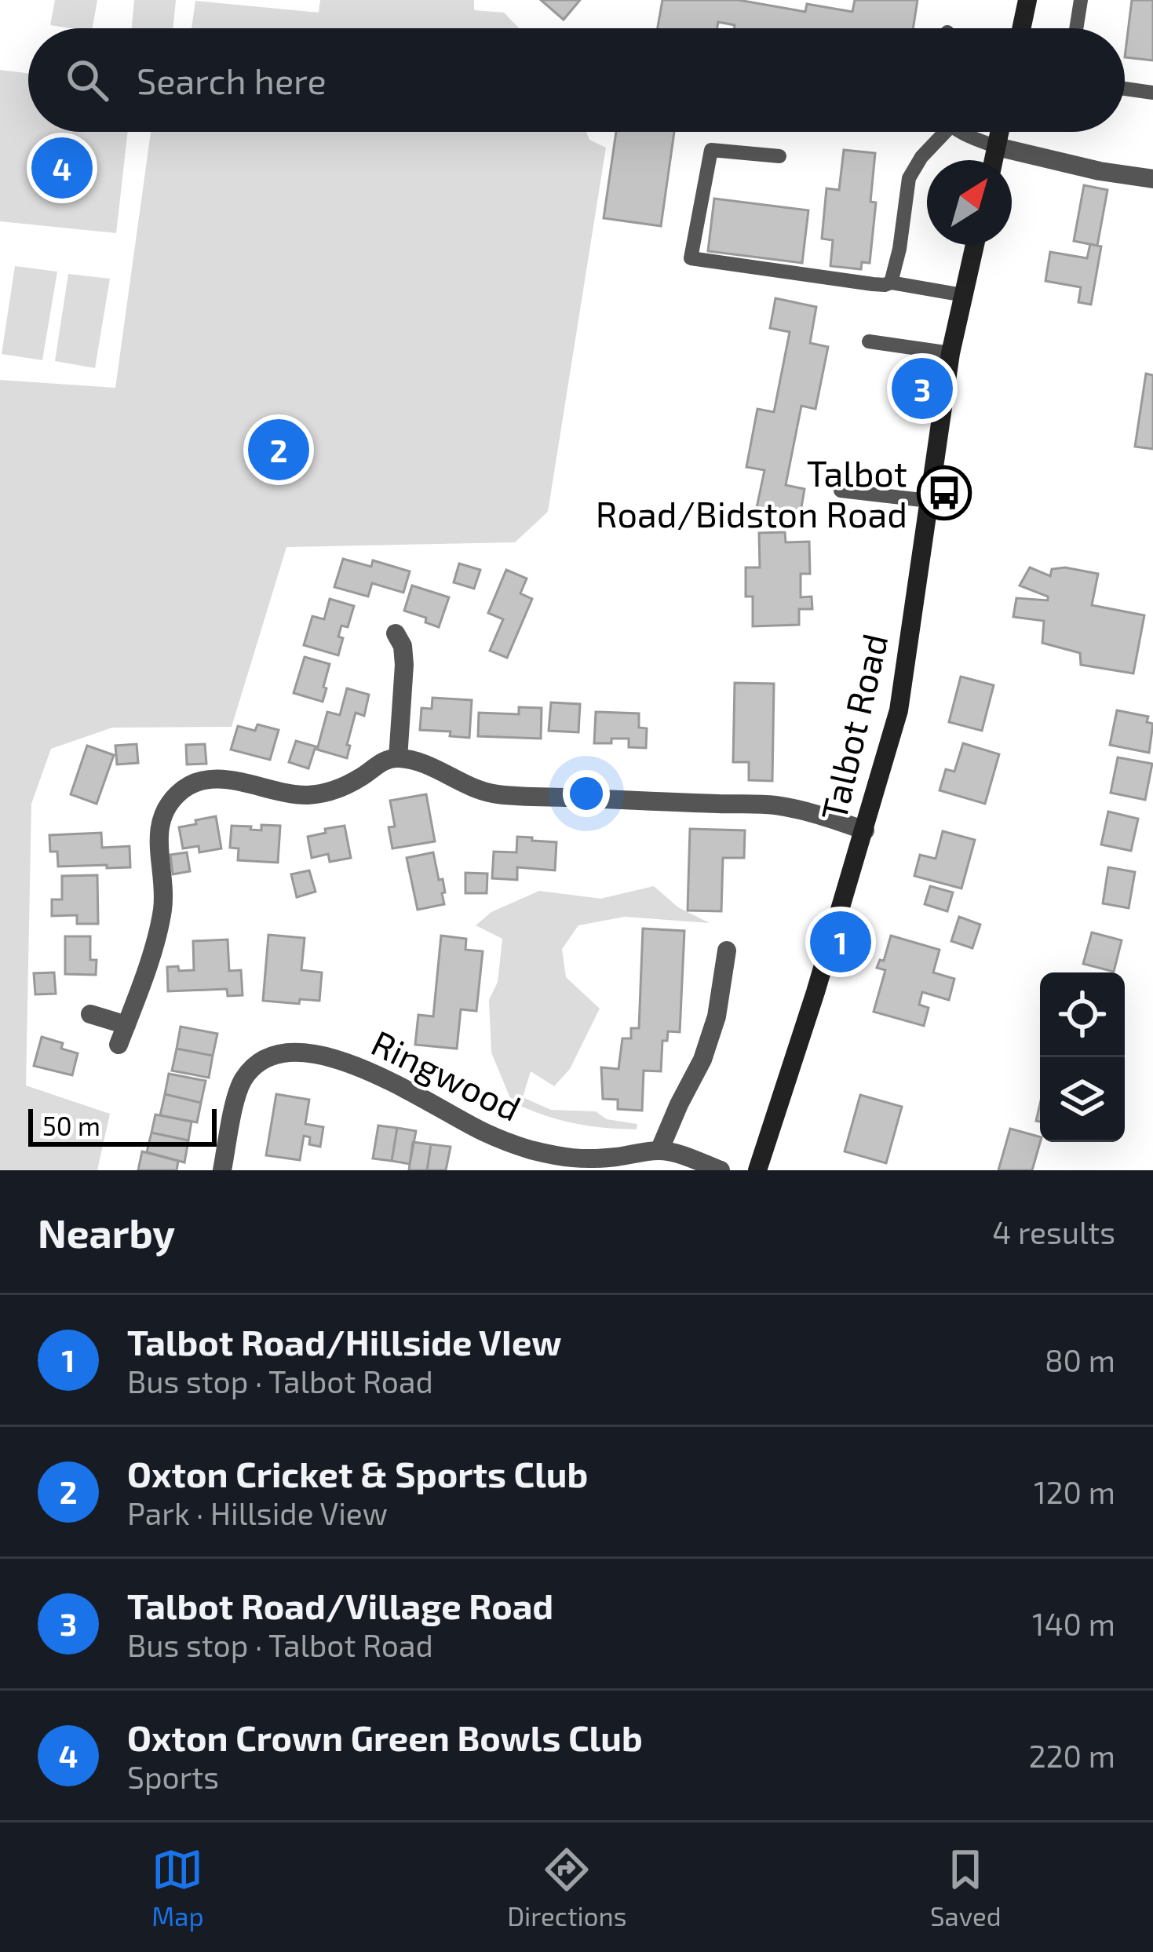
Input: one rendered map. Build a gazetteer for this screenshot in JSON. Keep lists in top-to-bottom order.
{
  "streets": {
    "main road": ["Talbot Road"],
    "street": ["Ringwood"]
  },
  "places": {
    "bus stop": ["Talbot Road/Bidston Road"]
  },
  "scale_bar": "50 m",
  "north": "top right",
  "page": {
    "search": "Search here",
    "pins": [
      "4",
      "3",
      "2",
      "1"
    ],
    "scale": "50 m",
    "heading": ["Nearby", "4 results"],
    "list": [
      {
        "mark": "1",
        "name": "Talbot Road/Hillside VIew",
        "note": "Bus stop · Talbot Road",
        "value": "80 m"
      },
      {
        "mark": "2",
        "name": "Oxton Cricket & Sports Club",
        "note": "Park · Hillside View",
        "value": "120 m"
      },
      {
        "mark": "3",
        "name": "Talbot Road/Village Road",
        "note": "Bus stop · Talbot Road",
        "value": "140 m"
      },
      {
        "mark": "4",
        "name": "Oxton Crown Green Bowls Club",
        "note": "Sports",
        "value": "220 m"
      }
    ],
    "nav": ["Map", "Directions", "Saved"]
  }
}
